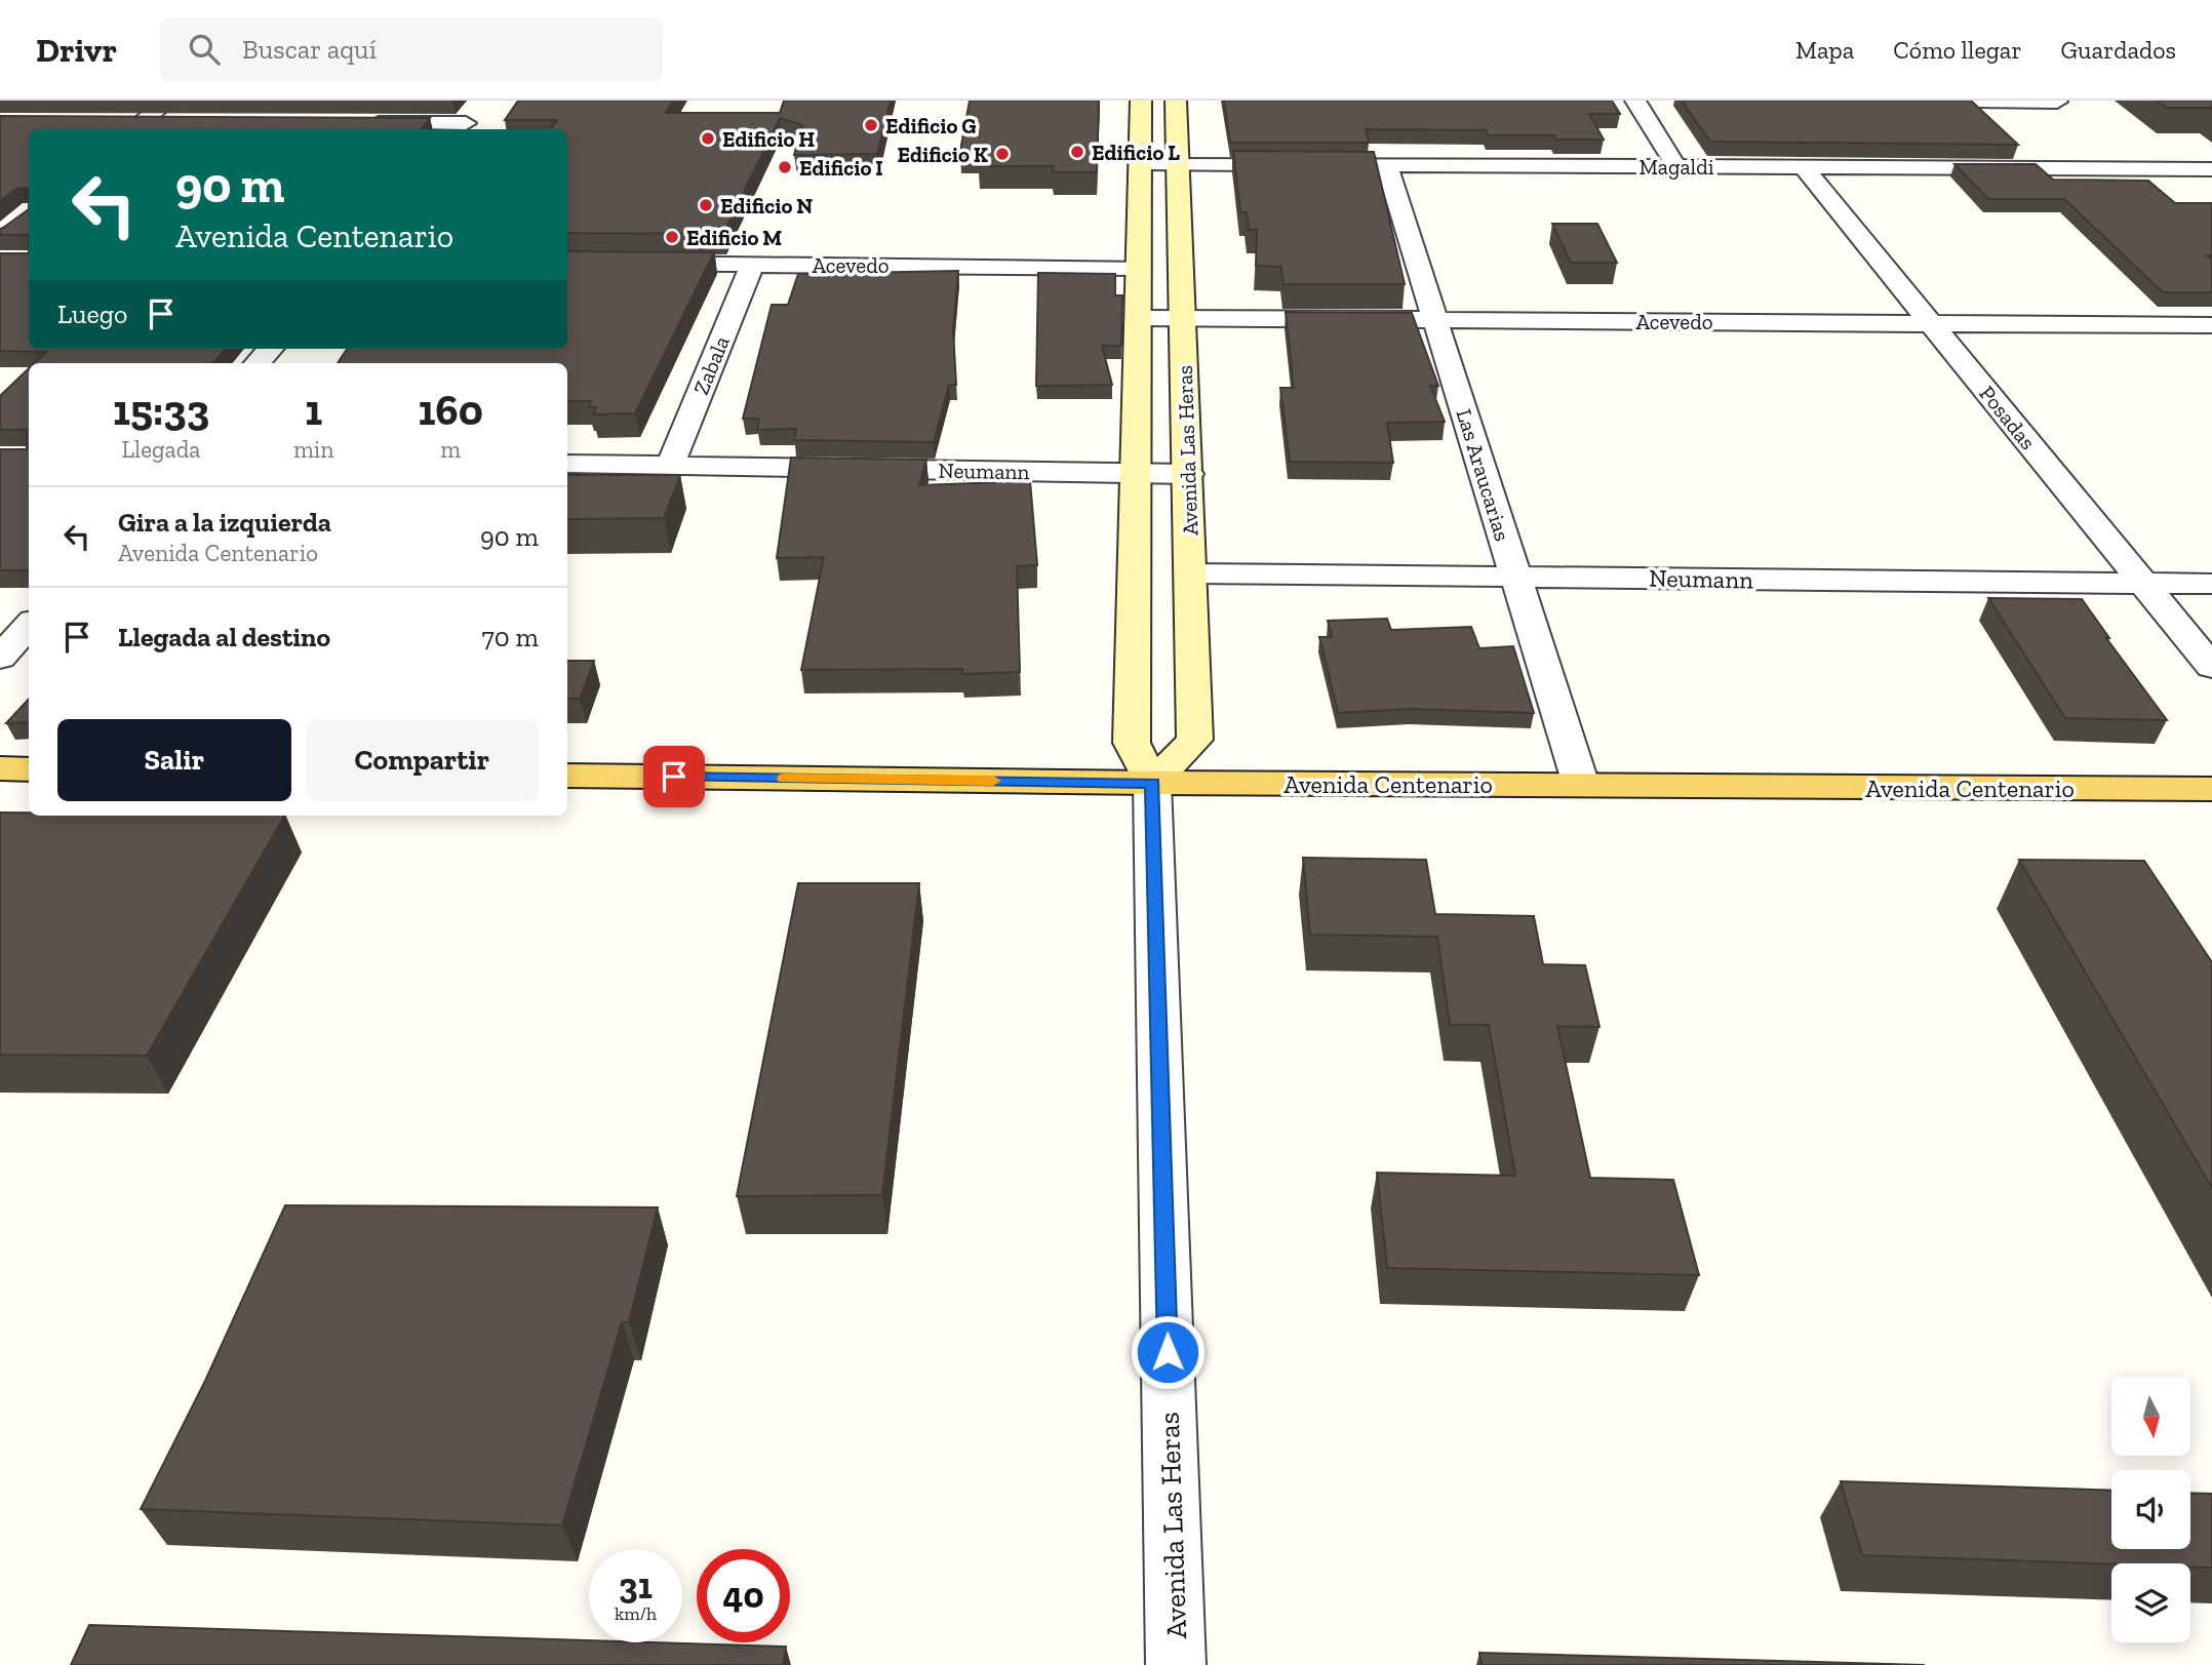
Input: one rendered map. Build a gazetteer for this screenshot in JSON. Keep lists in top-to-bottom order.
{
  "streets": {
    "main road": ["Avenida Las Heras", "Avenida Centenario"],
    "street": [
      "Magaldi",
      "Acevedo",
      "Zabala",
      "Posadas",
      "Neumann",
      "Las Araucarias"
    ]
  },
  "crossings": [
    ["Magaldi", "Posadas"],
    ["Magaldi", "Avenida Las Heras"],
    ["Magaldi", "Las Araucarias"],
    ["Acevedo", "Zabala"],
    ["Acevedo", "Posadas"],
    ["Acevedo", "Avenida Las Heras"],
    ["Acevedo", "Las Araucarias"],
    ["Zabala", "Neumann"],
    ["Posadas", "Neumann"],
    ["Avenida Las Heras", "Neumann"],
    ["Avenida Las Heras", "Avenida Centenario"],
    ["Neumann", "Las Araucarias"],
    ["Las Araucarias", "Avenida Centenario"]
  ],
  "places": [
    "Edificio G",
    "Edificio H",
    "Edificio L",
    "Edificio K",
    "Edificio I",
    "Edificio N",
    "Edificio M"
  ],
  "north": "bottom",
  "page": {
    "header": "Drivr",
    "search": "Buscar aquí",
    "nav": ["Mapa", "Cómo llegar", "Guardados"],
    "turn": ["90 m", "Avenida Centenario"],
    "then": "Luego",
    "eta": [
      "15:33",
      "Llegada",
      "1",
      "min",
      "160",
      "m"
    ],
    "list": [
      {
        "name": "Gira a la izquierda",
        "note": "Avenida Centenario",
        "value": "90 m"
      },
      {
        "name": "Llegada al destino",
        "value": "70 m"
      }
    ],
    "buttons": ["Salir", "Compartir"],
    "speed": "31 km/h",
    "limit": "40"
  }
}
